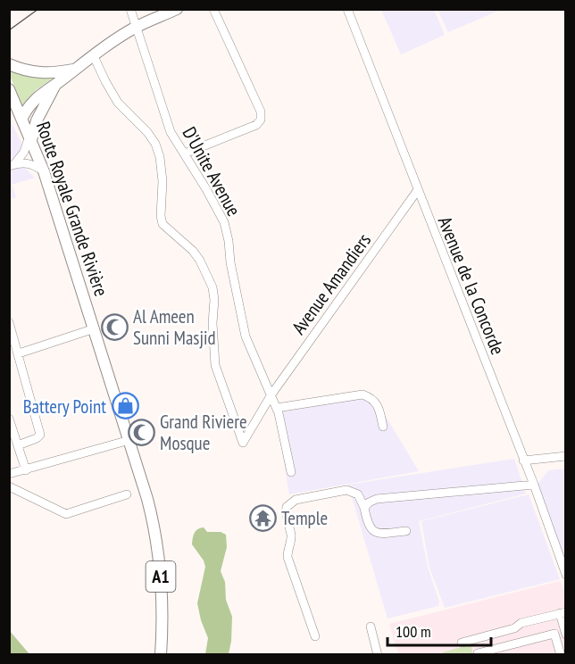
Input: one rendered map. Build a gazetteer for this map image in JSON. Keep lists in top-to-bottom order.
{
  "streets": {
    "main road": ["Route Royale Grande Rivière", "A1"],
    "street": ["D'Unite Avenue", "Avenue Amandiers", "Avenue de la Concorde"]
  },
  "crossings": [
    ["D'Unite Avenue", "Avenue Amandiers"],
    ["Route Royale Grande Rivière", "A1"],
    ["Avenue Amandiers", "Avenue de la Concorde"]
  ],
  "places": {
    "mosque": ["Al Ameen Sunni Masjid", "Grand Riviere Mosque"],
    "shop": ["Battery Point"],
    "temple": ["Temple"]
  },
  "scale_bar": "100 m"
}
